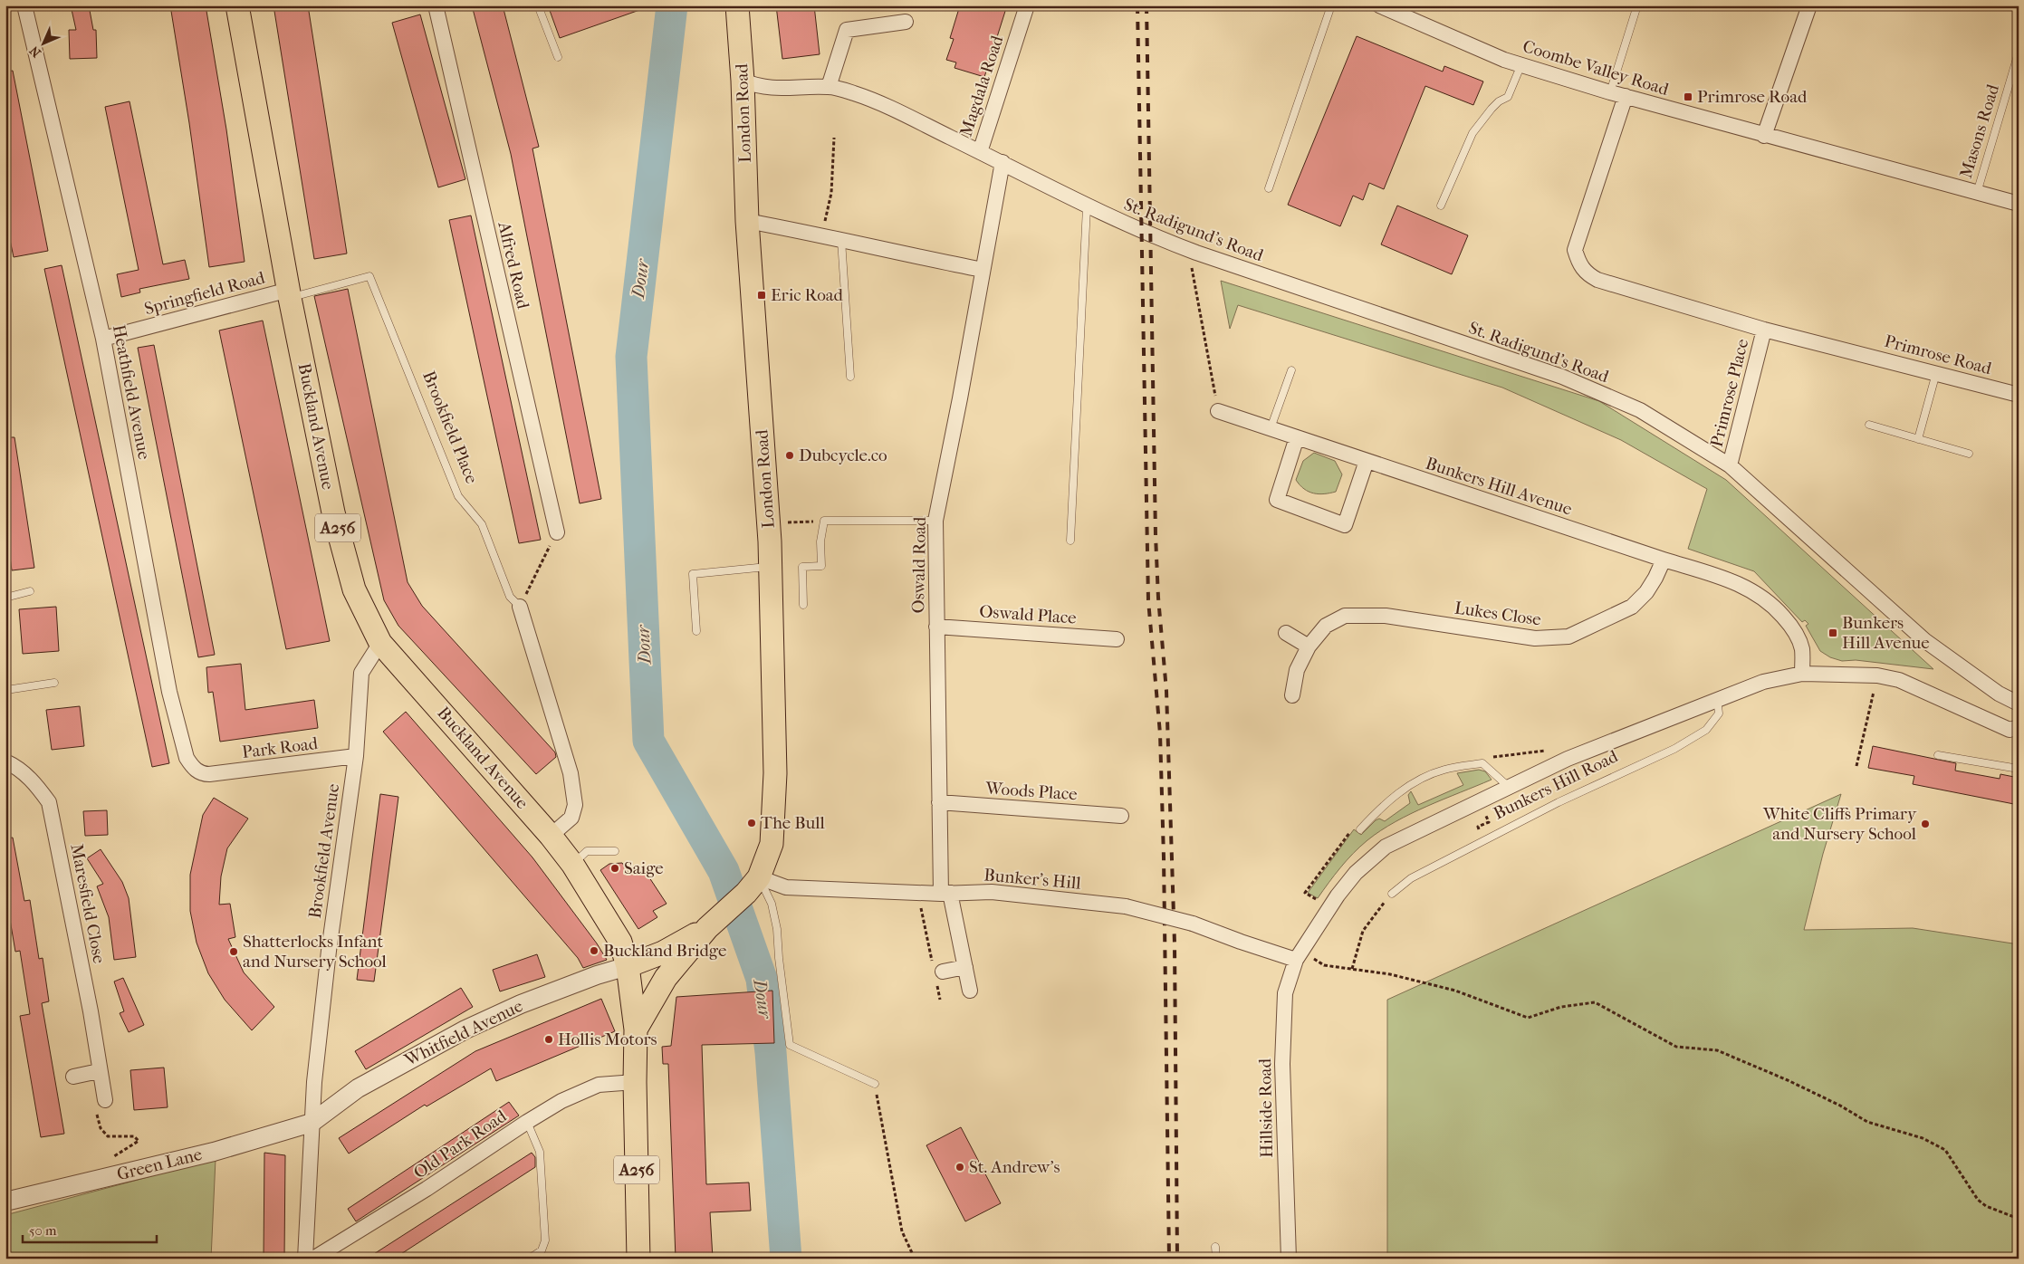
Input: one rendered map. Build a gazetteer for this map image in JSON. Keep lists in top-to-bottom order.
{
  "streets": {
    "main road": ["London Road", "Buckland Avenue", "A256"],
    "street": [
      "Coombe Valley Road",
      "Magdala Road",
      "St. Radigund's Road",
      "Alfred Road",
      "Springfield Road",
      "Primrose Road",
      "Heathfield Avenue",
      "Primrose Place",
      "Brookfield Place",
      "Bunkers Hill Avenue",
      "Oswald Road",
      "Lukes Close",
      "Oswald Place",
      "Park Road",
      "Bunkers Hill Road",
      "Woods Place",
      "Brookfield Avenue",
      "Bunker's Hill",
      "Maresfield Close",
      "Whitfield Avenue",
      "Hillside Road",
      "Old Park Road",
      "Green Lane"
    ],
    "lane": ["Masons Road"]
  },
  "crossings": [
    ["Coombe Valley Road", "Masons Road"],
    ["Coombe Valley Road", "Primrose Road"],
    ["Magdala Road", "St. Radigund's Road"],
    ["London Road", "St. Radigund's Road"],
    ["London Road", "Buckland Avenue"],
    ["London Road", "A256"],
    ["London Road", "Bunker's Hill"],
    ["London Road", "Whitfield Avenue"],
    ["St. Radigund's Road", "Primrose Place"],
    ["St. Radigund's Road", "Oswald Road"],
    ["Springfield Road", "Heathfield Avenue"],
    ["Springfield Road", "Buckland Avenue"],
    ["Springfield Road", "Brookfield Place"],
    ["Primrose Road", "Primrose Place"],
    ["Heathfield Avenue", "Park Road"],
    ["Buckland Avenue", "Brookfield Place"],
    ["Buckland Avenue", "A256"],
    ["Buckland Avenue", "Brookfield Avenue"],
    ["Buckland Avenue", "Whitfield Avenue"],
    ["Bunkers Hill Avenue", "Lukes Close"],
    ["Bunkers Hill Avenue", "Bunkers Hill Road"],
    ["A256", "Old Park Road"],
    ["Oswald Road", "Oswald Place"],
    ["Oswald Road", "Woods Place"],
    ["Oswald Road", "Bunker's Hill"],
    ["Park Road", "Brookfield Avenue"],
    ["Bunkers Hill Road", "Bunker's Hill"],
    ["Bunkers Hill Road", "Hillside Road"],
    ["Brookfield Avenue", "Whitfield Avenue"],
    ["Brookfield Avenue", "Green Lane"],
    ["Bunker's Hill", "Hillside Road"],
    ["Whitfield Avenue", "Green Lane"]
  ],
  "water": ["Dour"],
  "places": {
    "transit": ["Primrose Road", "Eric Road", "Bunkers Hill Avenue"],
    "other": [
      "Dubcycle.co",
      "The Bull",
      "White Cliffs Primary and Nursery School",
      "Saige",
      "Buckland Bridge",
      "Shatterlocks Infant and Nursery School",
      "Hollis Motors",
      "St. Andrew's"
    ]
  },
  "scale_bar": "50 m",
  "north": "bottom left"
}
